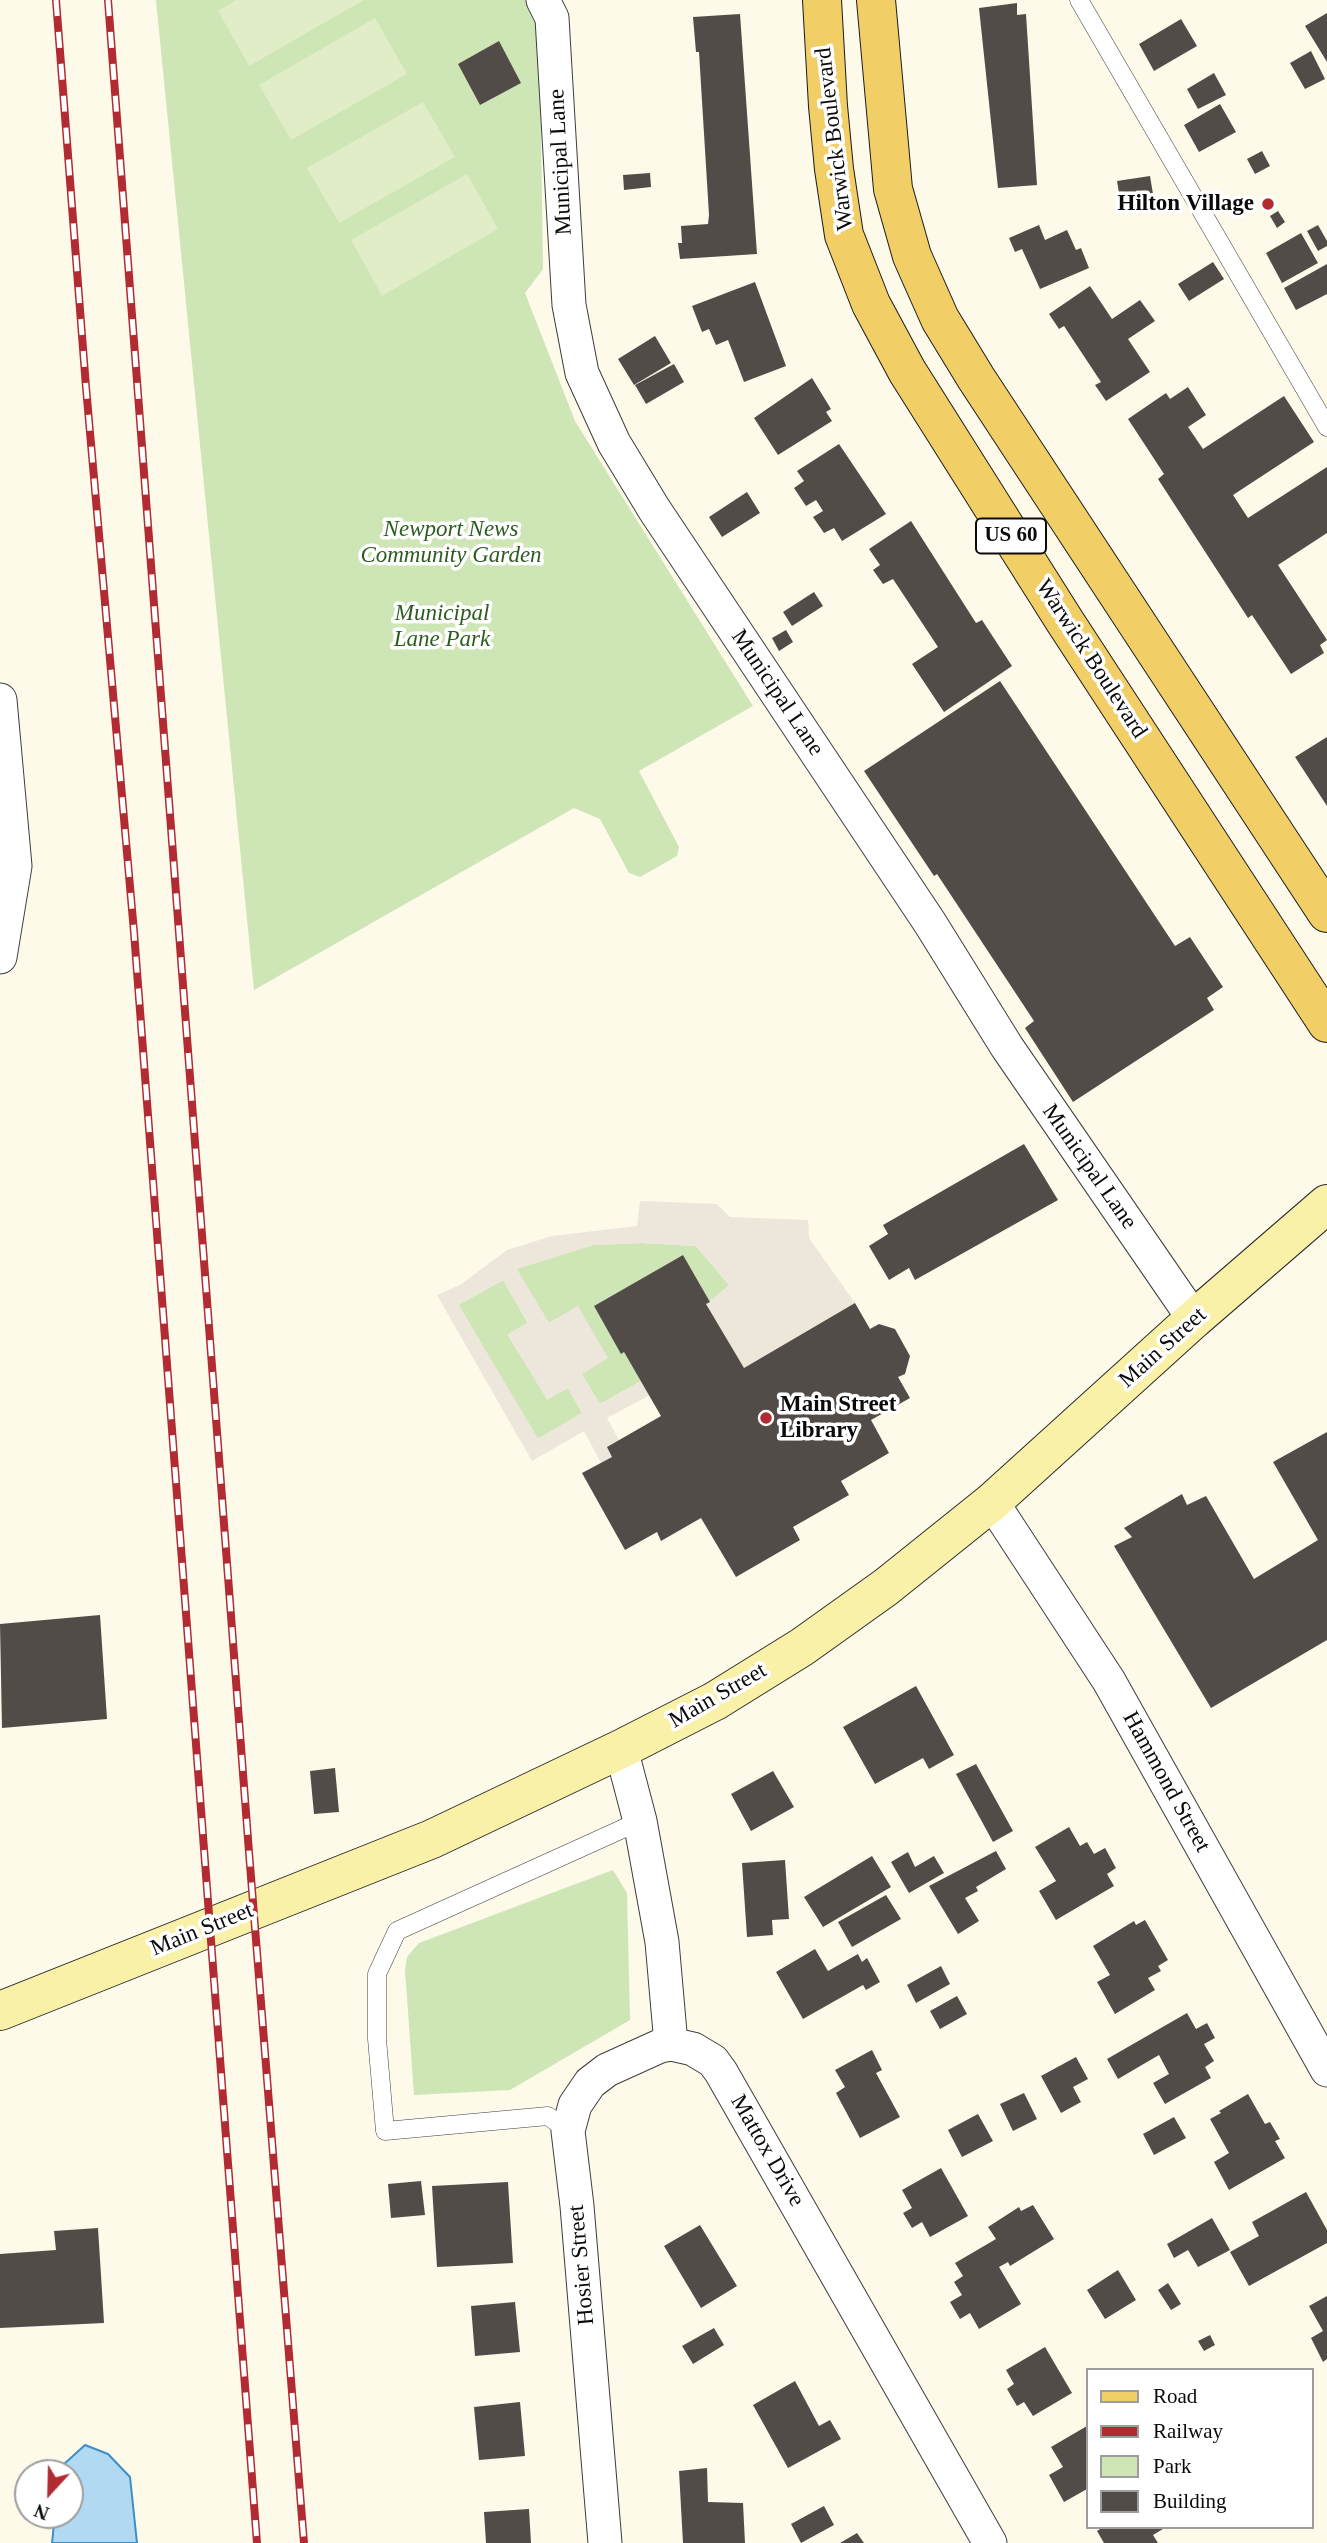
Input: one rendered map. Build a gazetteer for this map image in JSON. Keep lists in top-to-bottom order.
{
  "streets": {
    "main road": ["Warwick Boulevard", "US 60", "Main Street"],
    "street": [
      "Municipal Lane",
      "Hammond Street",
      "Mattox Drive",
      "Hosier Street"
    ]
  },
  "crossings": [
    ["Municipal Lane", "Main Street"],
    ["Main Street", "Hammond Street"],
    ["Mattox Drive", "Hosier Street"]
  ],
  "parks": ["Newport News Community Garden", "Municipal Lane Park"],
  "places": ["Hilton Village", "Main Street Library"],
  "legend": [
    "Road",
    "Railway",
    "Park",
    "Building"
  ],
  "north": "bottom"
}
